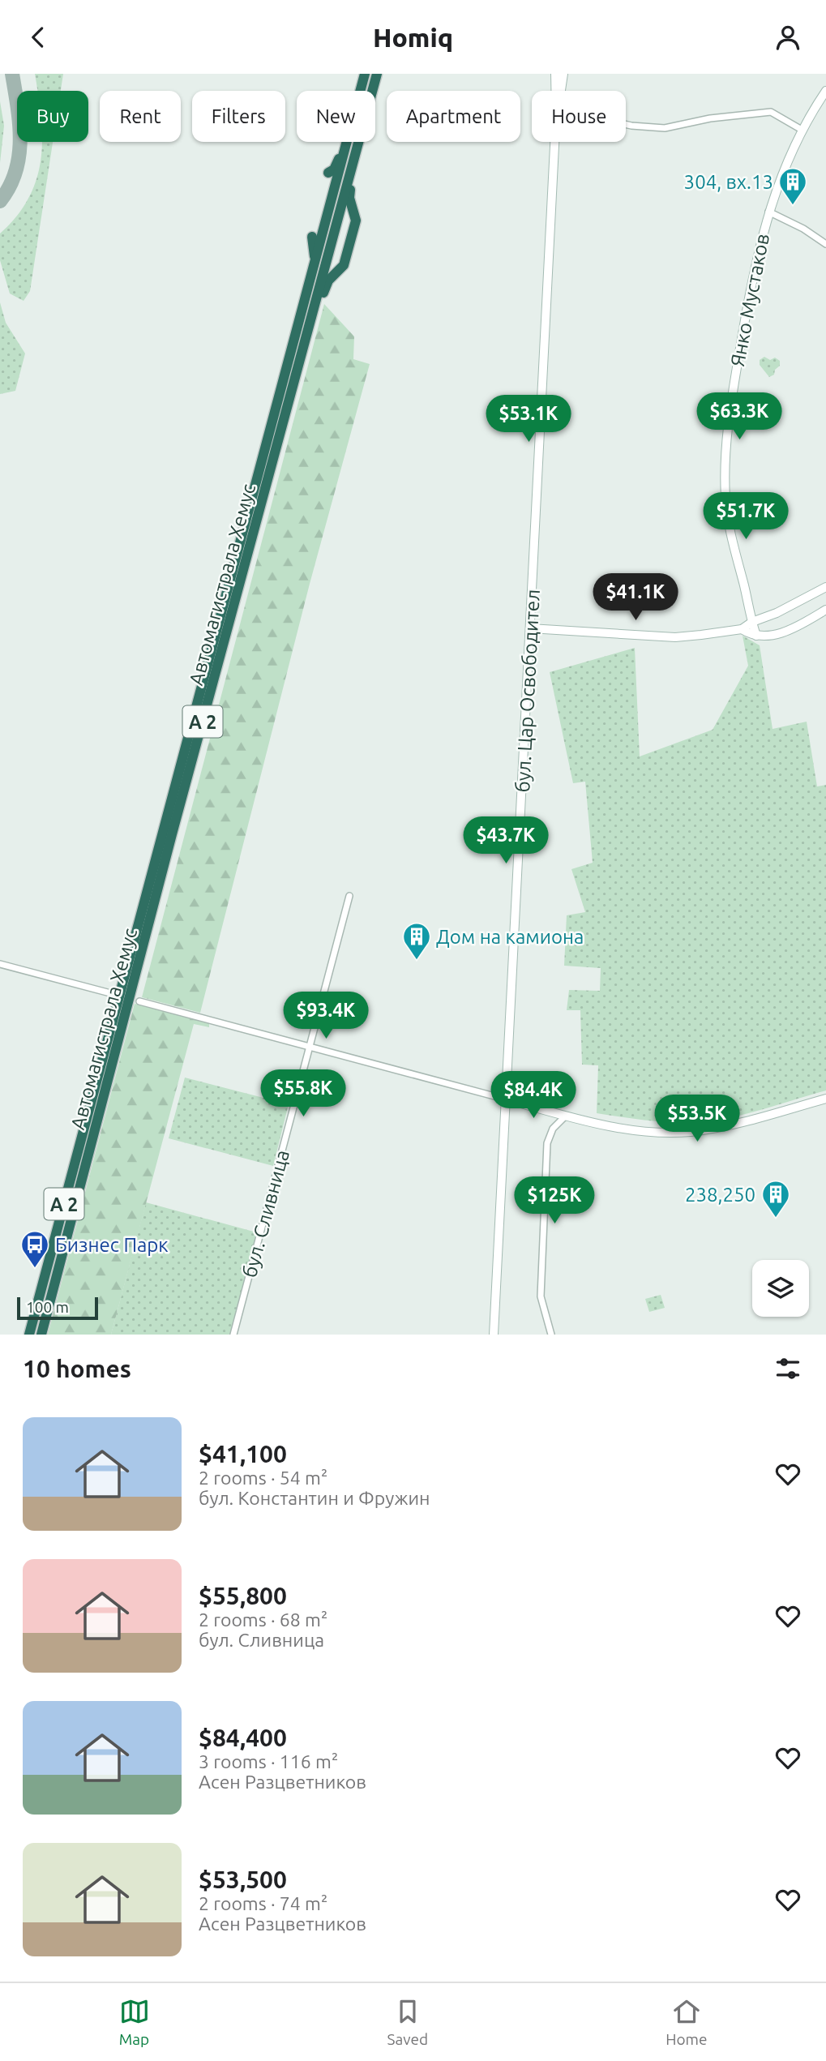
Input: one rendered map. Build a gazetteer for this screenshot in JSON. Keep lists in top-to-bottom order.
{
  "streets": {
    "highway": ["Автомагистрала Хемус", "A 2"],
    "main road": ["Янко Мустаков", "бул. Цар Освободител"],
    "street": ["бул. Сливница"]
  },
  "places": {
    "building": ["304, вх.13", "Дом на камиона", "238,250"],
    "bus stop": ["Бизнес Парк"]
  },
  "scale_bar": "100 m",
  "page": {
    "header": "Homiq",
    "chip": [
      "Buy",
      "Rent",
      "Filters",
      "New",
      "Apartment",
      "House"
    ],
    "price": [
      "$63.3K",
      "$53.1K",
      "$51.7K",
      "$41.1K",
      "$43.7K",
      "$93.4K",
      "$55.8K",
      "$84.4K",
      "$53.5K",
      "$125K"
    ],
    "scale": "100 m",
    "heading": "10 homes",
    "list": [
      {
        "name": "$41,100",
        "note": "2 rooms · 54 m² · бул. Константин и Фружин"
      },
      {
        "name": "$55,800",
        "note": "2 rooms · 68 m² · бул. Сливница"
      },
      {
        "name": "$84,400",
        "note": "3 rooms · 116 m² · Асен Разцветников"
      },
      {
        "name": "$53,500",
        "note": "2 rooms · 74 m² · Асен Разцветников"
      }
    ],
    "tabs": ["Map", "Saved", "Home"]
  }
}
